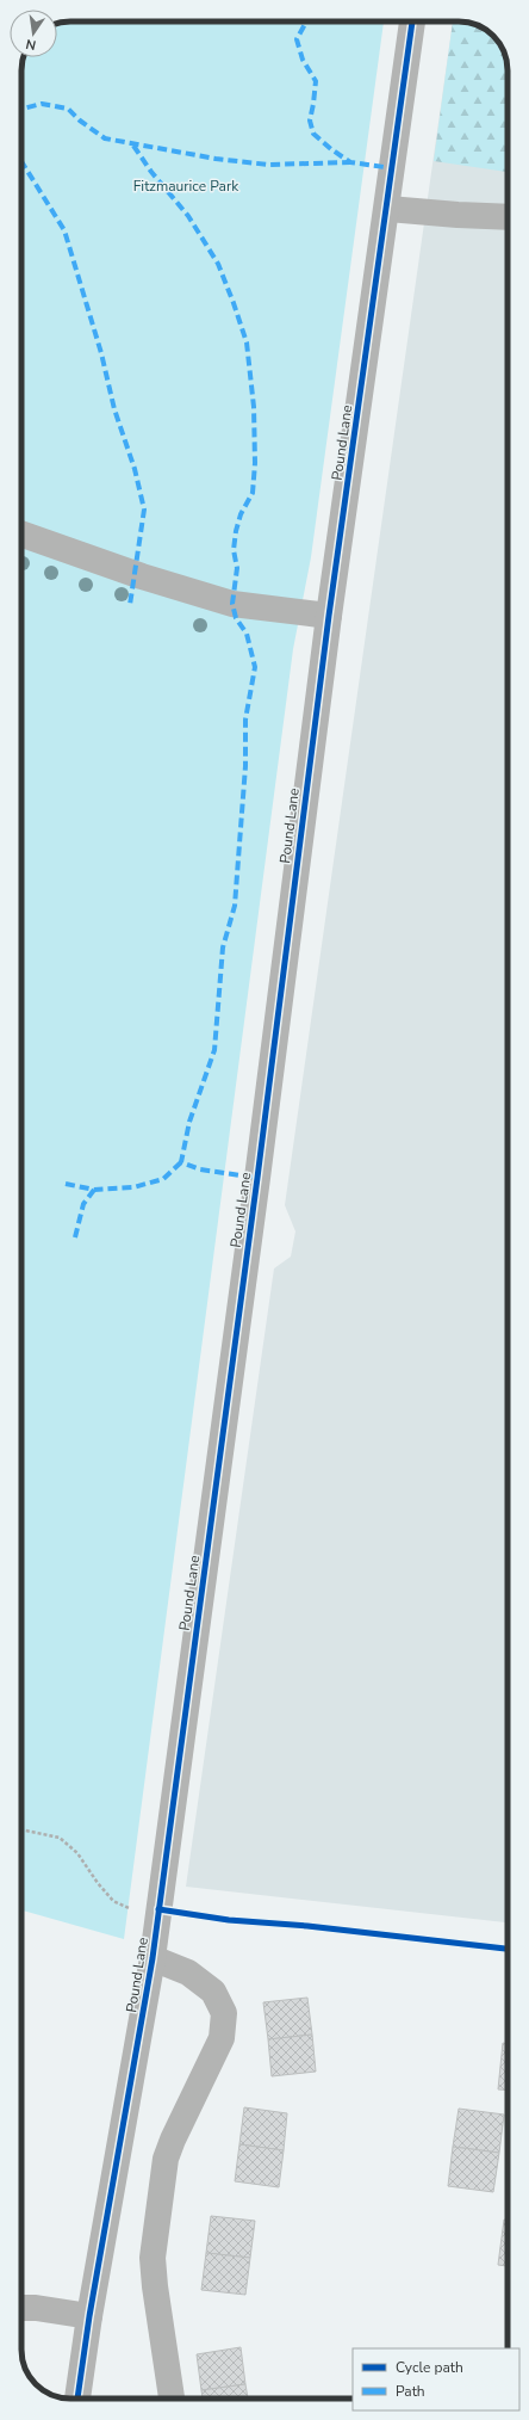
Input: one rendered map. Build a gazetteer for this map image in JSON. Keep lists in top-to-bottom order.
{
  "streets": {
    "street": ["Pound Lane"]
  },
  "parks": ["Fitzmaurice Park"],
  "legend": ["Cycle path", "Path"],
  "north": "bottom"
}
